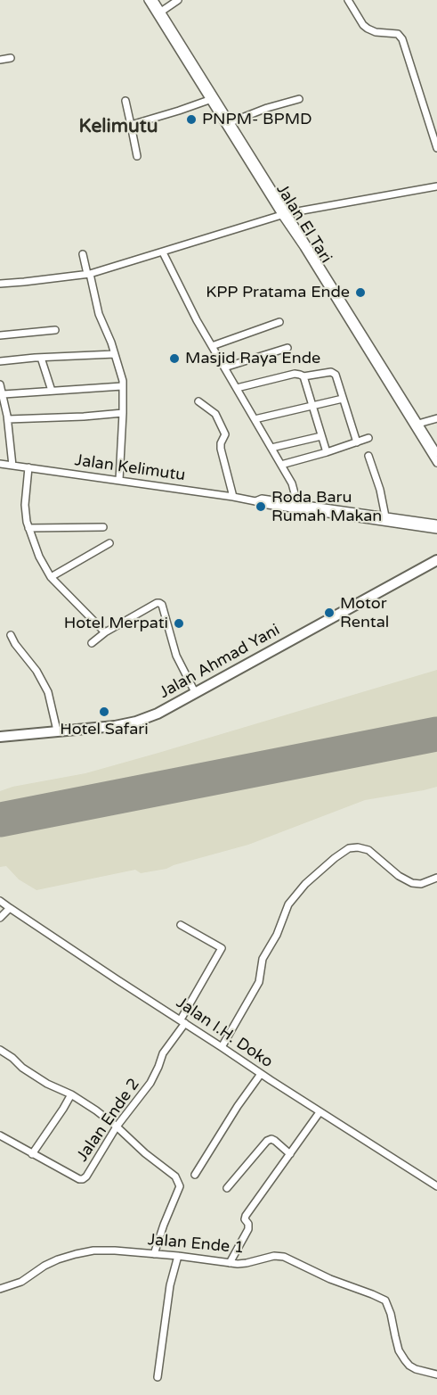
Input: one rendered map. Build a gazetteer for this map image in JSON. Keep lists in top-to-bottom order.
{
  "streets": {
    "highway": ["Jalan Ahmad Yani"],
    "street": [
      "Jalan El Tari",
      "Jalan Kelimutu",
      "Jalan I.H. Doko",
      "Jalan Ende 2",
      "Jalan Ende 1"
    ]
  },
  "crossings": [
    ["Jalan I.H. Doko", "Jalan Ende 2"]
  ],
  "districts": ["Kelimutu"],
  "places": [
    "PNPM- BPMD",
    "KPP Pratama Ende",
    "Masjid Raya Ende",
    "Roda Baru Rumah Makan",
    "Motor Rental",
    "Hotel Merpati",
    "Hotel Safari"
  ]
}
